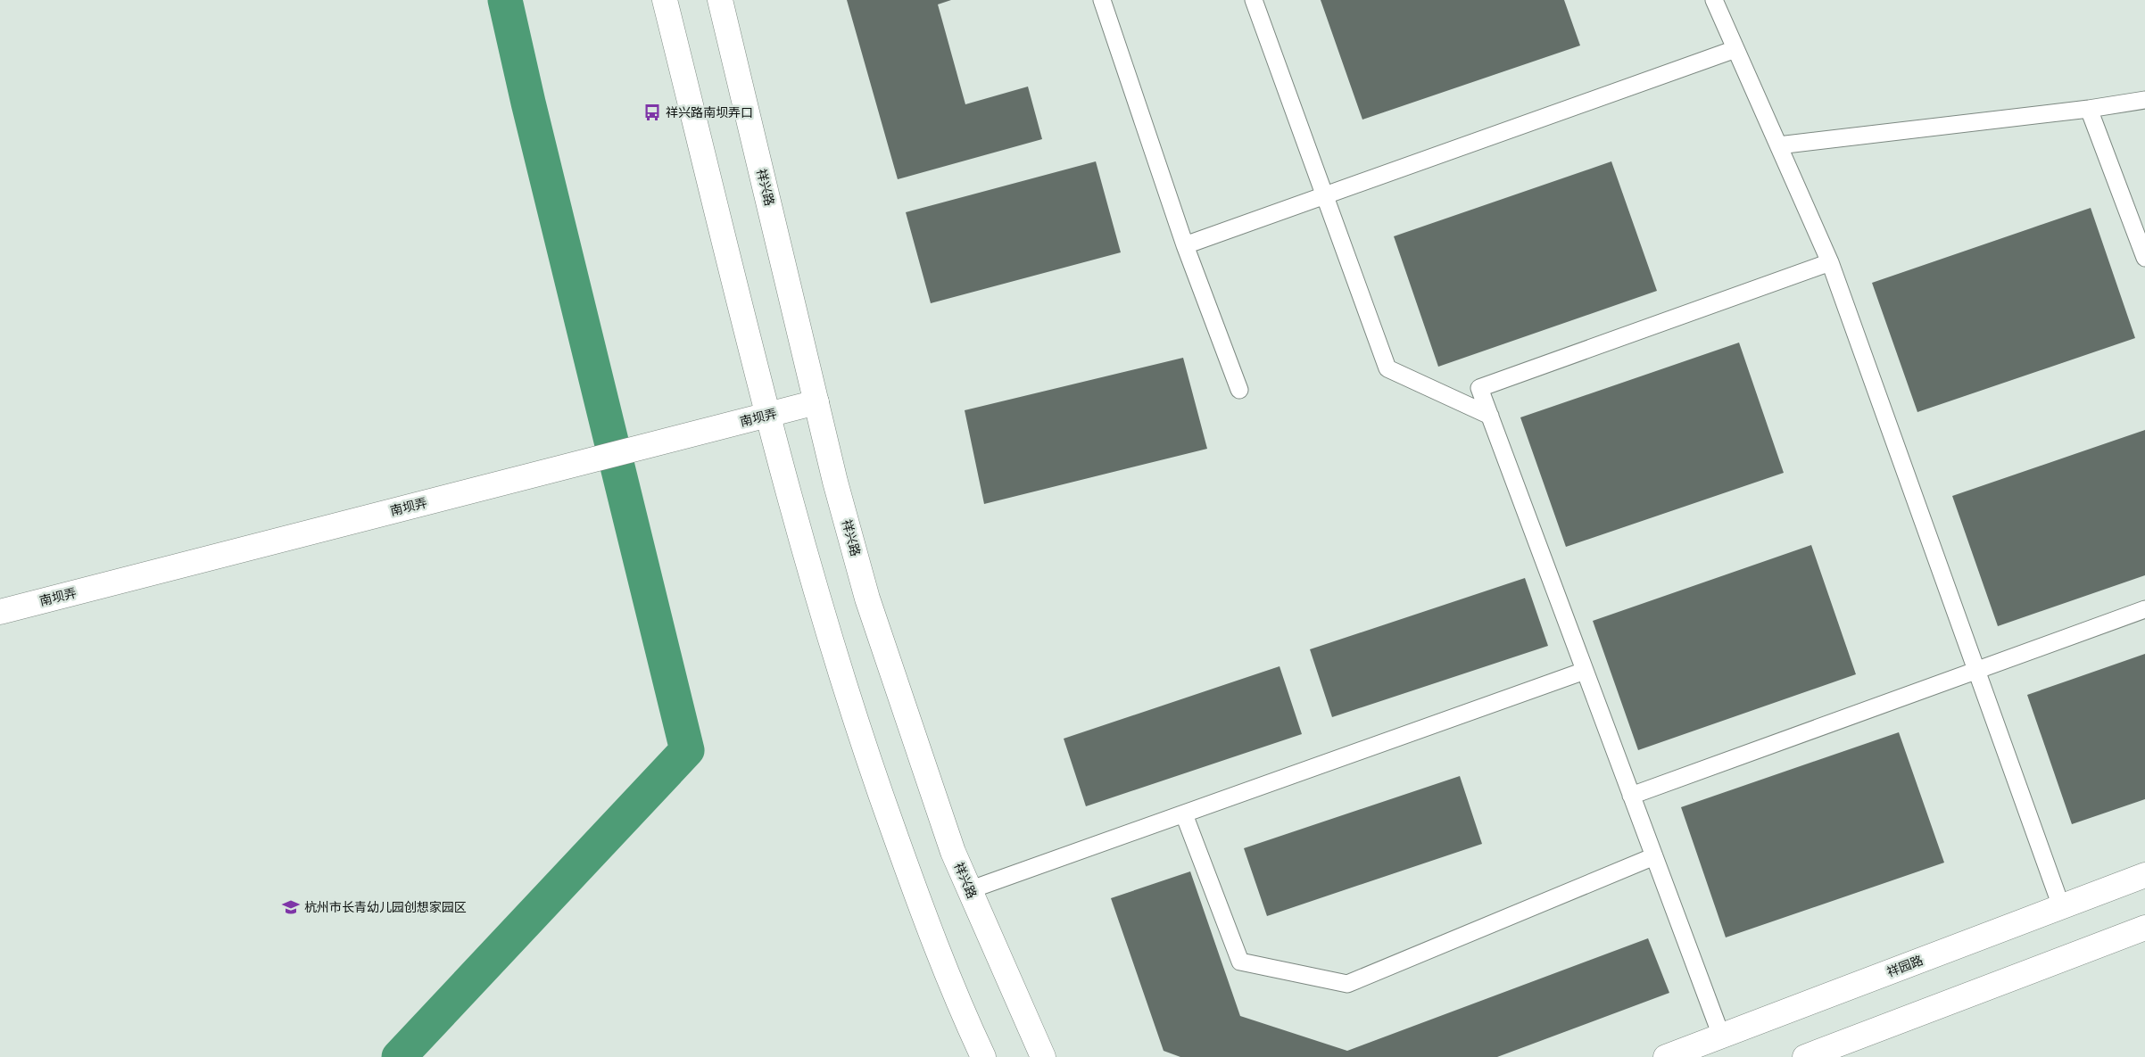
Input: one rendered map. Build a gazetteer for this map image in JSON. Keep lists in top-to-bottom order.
{
  "streets": {
    "street": ["祥兴路", "南坝弄", "祥园路"]
  },
  "crossings": [
    ["祥兴路", "南坝弄"]
  ],
  "places": {
    "bus stop": ["祥兴路南坝弄口"],
    "school or university": ["杭州市长青幼儿园创想家园区"]
  }
}
